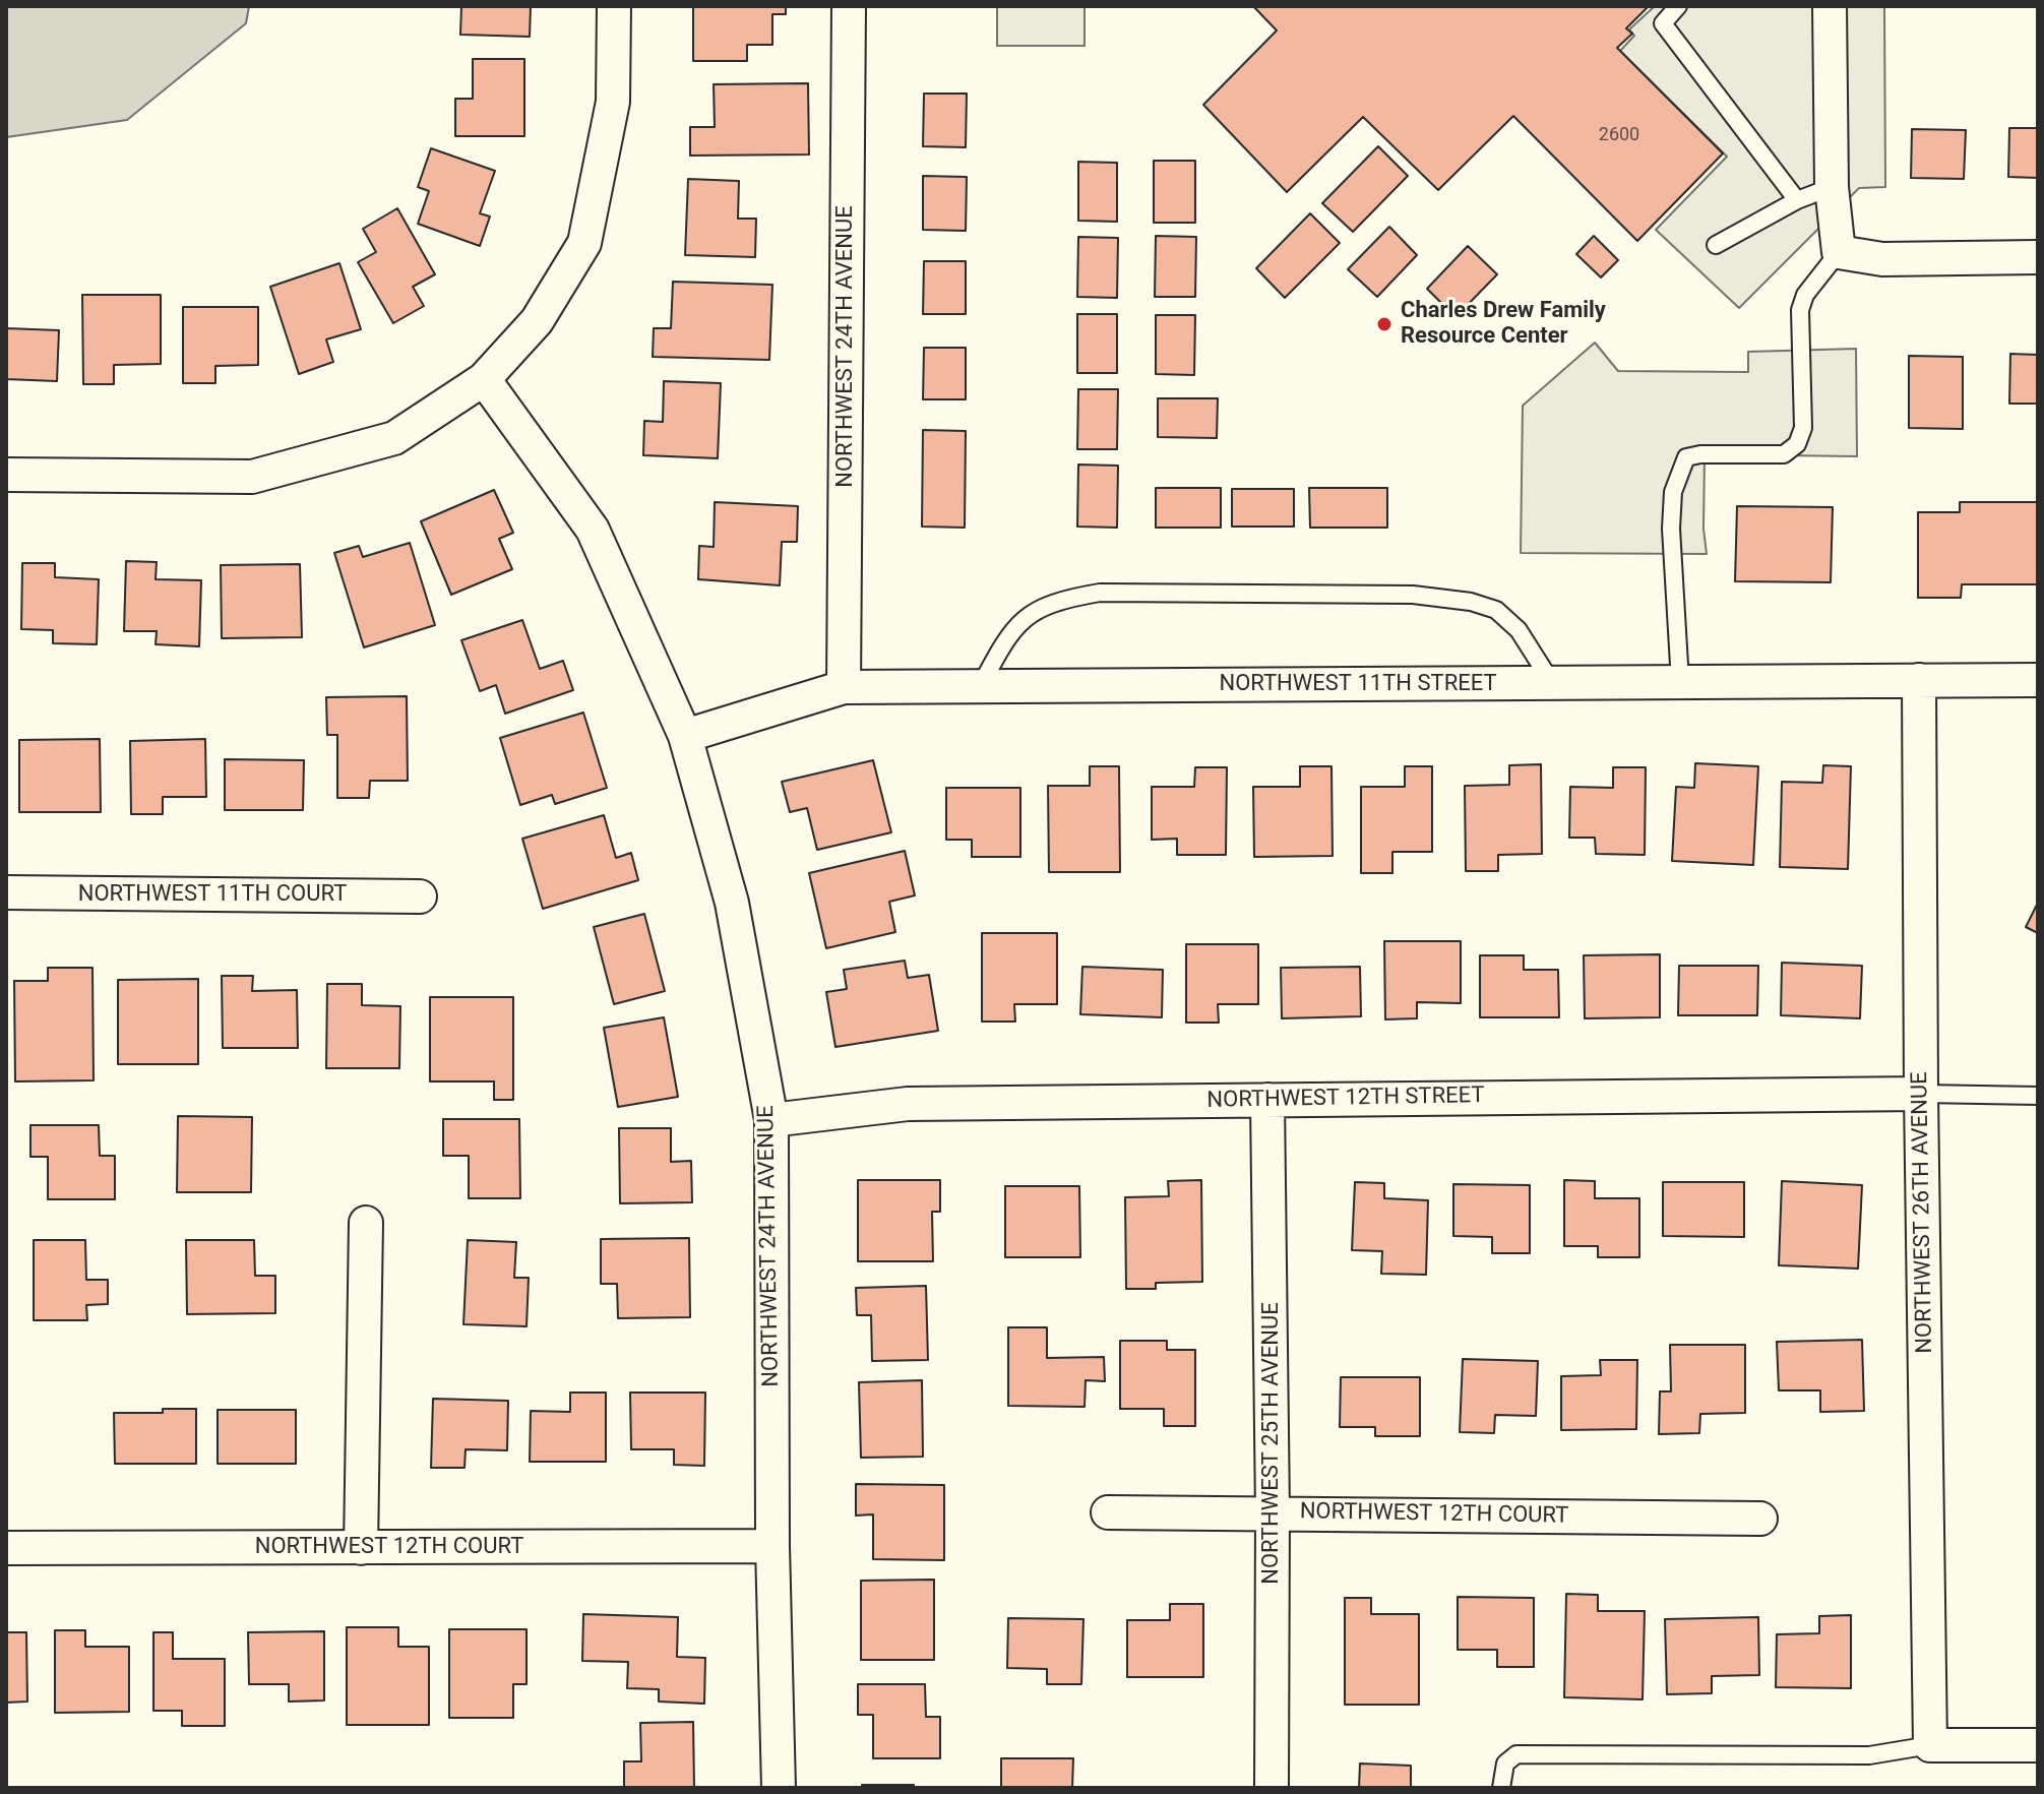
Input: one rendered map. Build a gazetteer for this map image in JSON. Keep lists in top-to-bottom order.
{
  "streets": {
    "street": [
      "NORTHWEST 24TH AVENUE",
      "NORTHWEST 11TH STREET",
      "NORTHWEST 11TH COURT",
      "NORTHWEST 12TH STREET",
      "NORTHWEST 26TH AVENUE",
      "NORTHWEST 25TH AVENUE",
      "NORTHWEST 12TH COURT"
    ]
  },
  "crossings": [
    ["NORTHWEST 24TH AVENUE", "NORTHWEST 11TH STREET"],
    ["NORTHWEST 24TH AVENUE", "NORTHWEST 12TH STREET"],
    ["NORTHWEST 24TH AVENUE", "NORTHWEST 12TH COURT"],
    ["NORTHWEST 11TH STREET", "NORTHWEST 26TH AVENUE"],
    ["NORTHWEST 12TH STREET", "NORTHWEST 26TH AVENUE"],
    ["NORTHWEST 12TH STREET", "NORTHWEST 25TH AVENUE"],
    ["NORTHWEST 25TH AVENUE", "NORTHWEST 12TH COURT"]
  ],
  "places": ["Charles Drew Family Resource Center"],
  "house_numbers": ["2600"]
}
